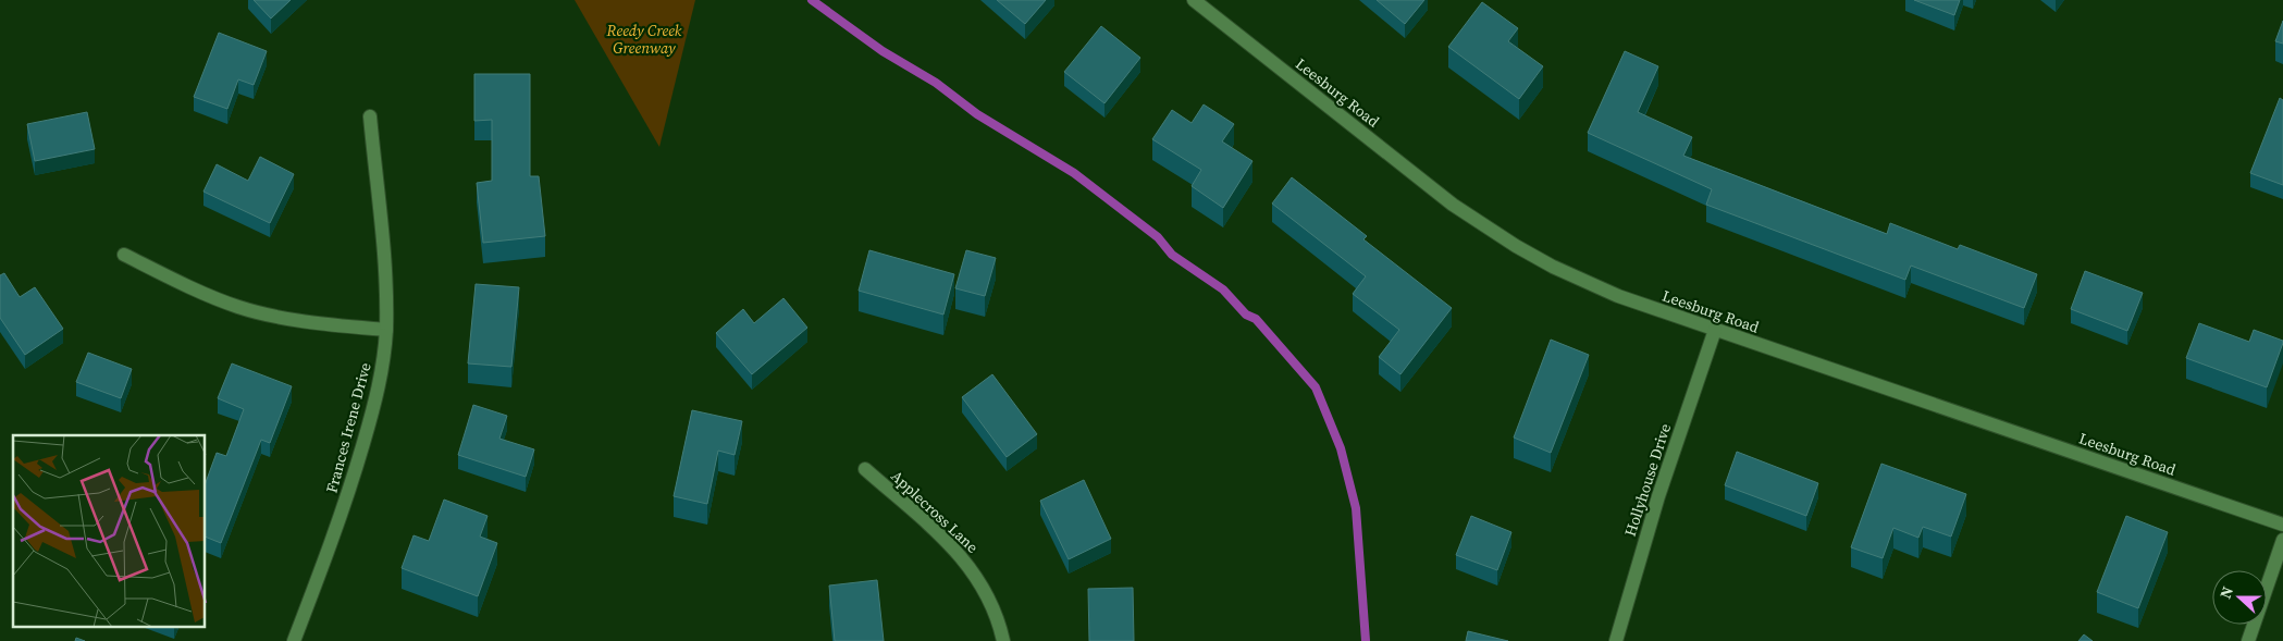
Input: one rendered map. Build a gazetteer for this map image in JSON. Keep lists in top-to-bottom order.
{
  "streets": {
    "street": [
      "Leesburg Road",
      "Frances Irene Drive",
      "Hollyhouse Drive",
      "Applecross Lane"
    ]
  },
  "crossings": [
    ["Leesburg Road", "Hollyhouse Drive"]
  ],
  "parks": ["Reedy Creek Greenway"],
  "north": "left"
}
